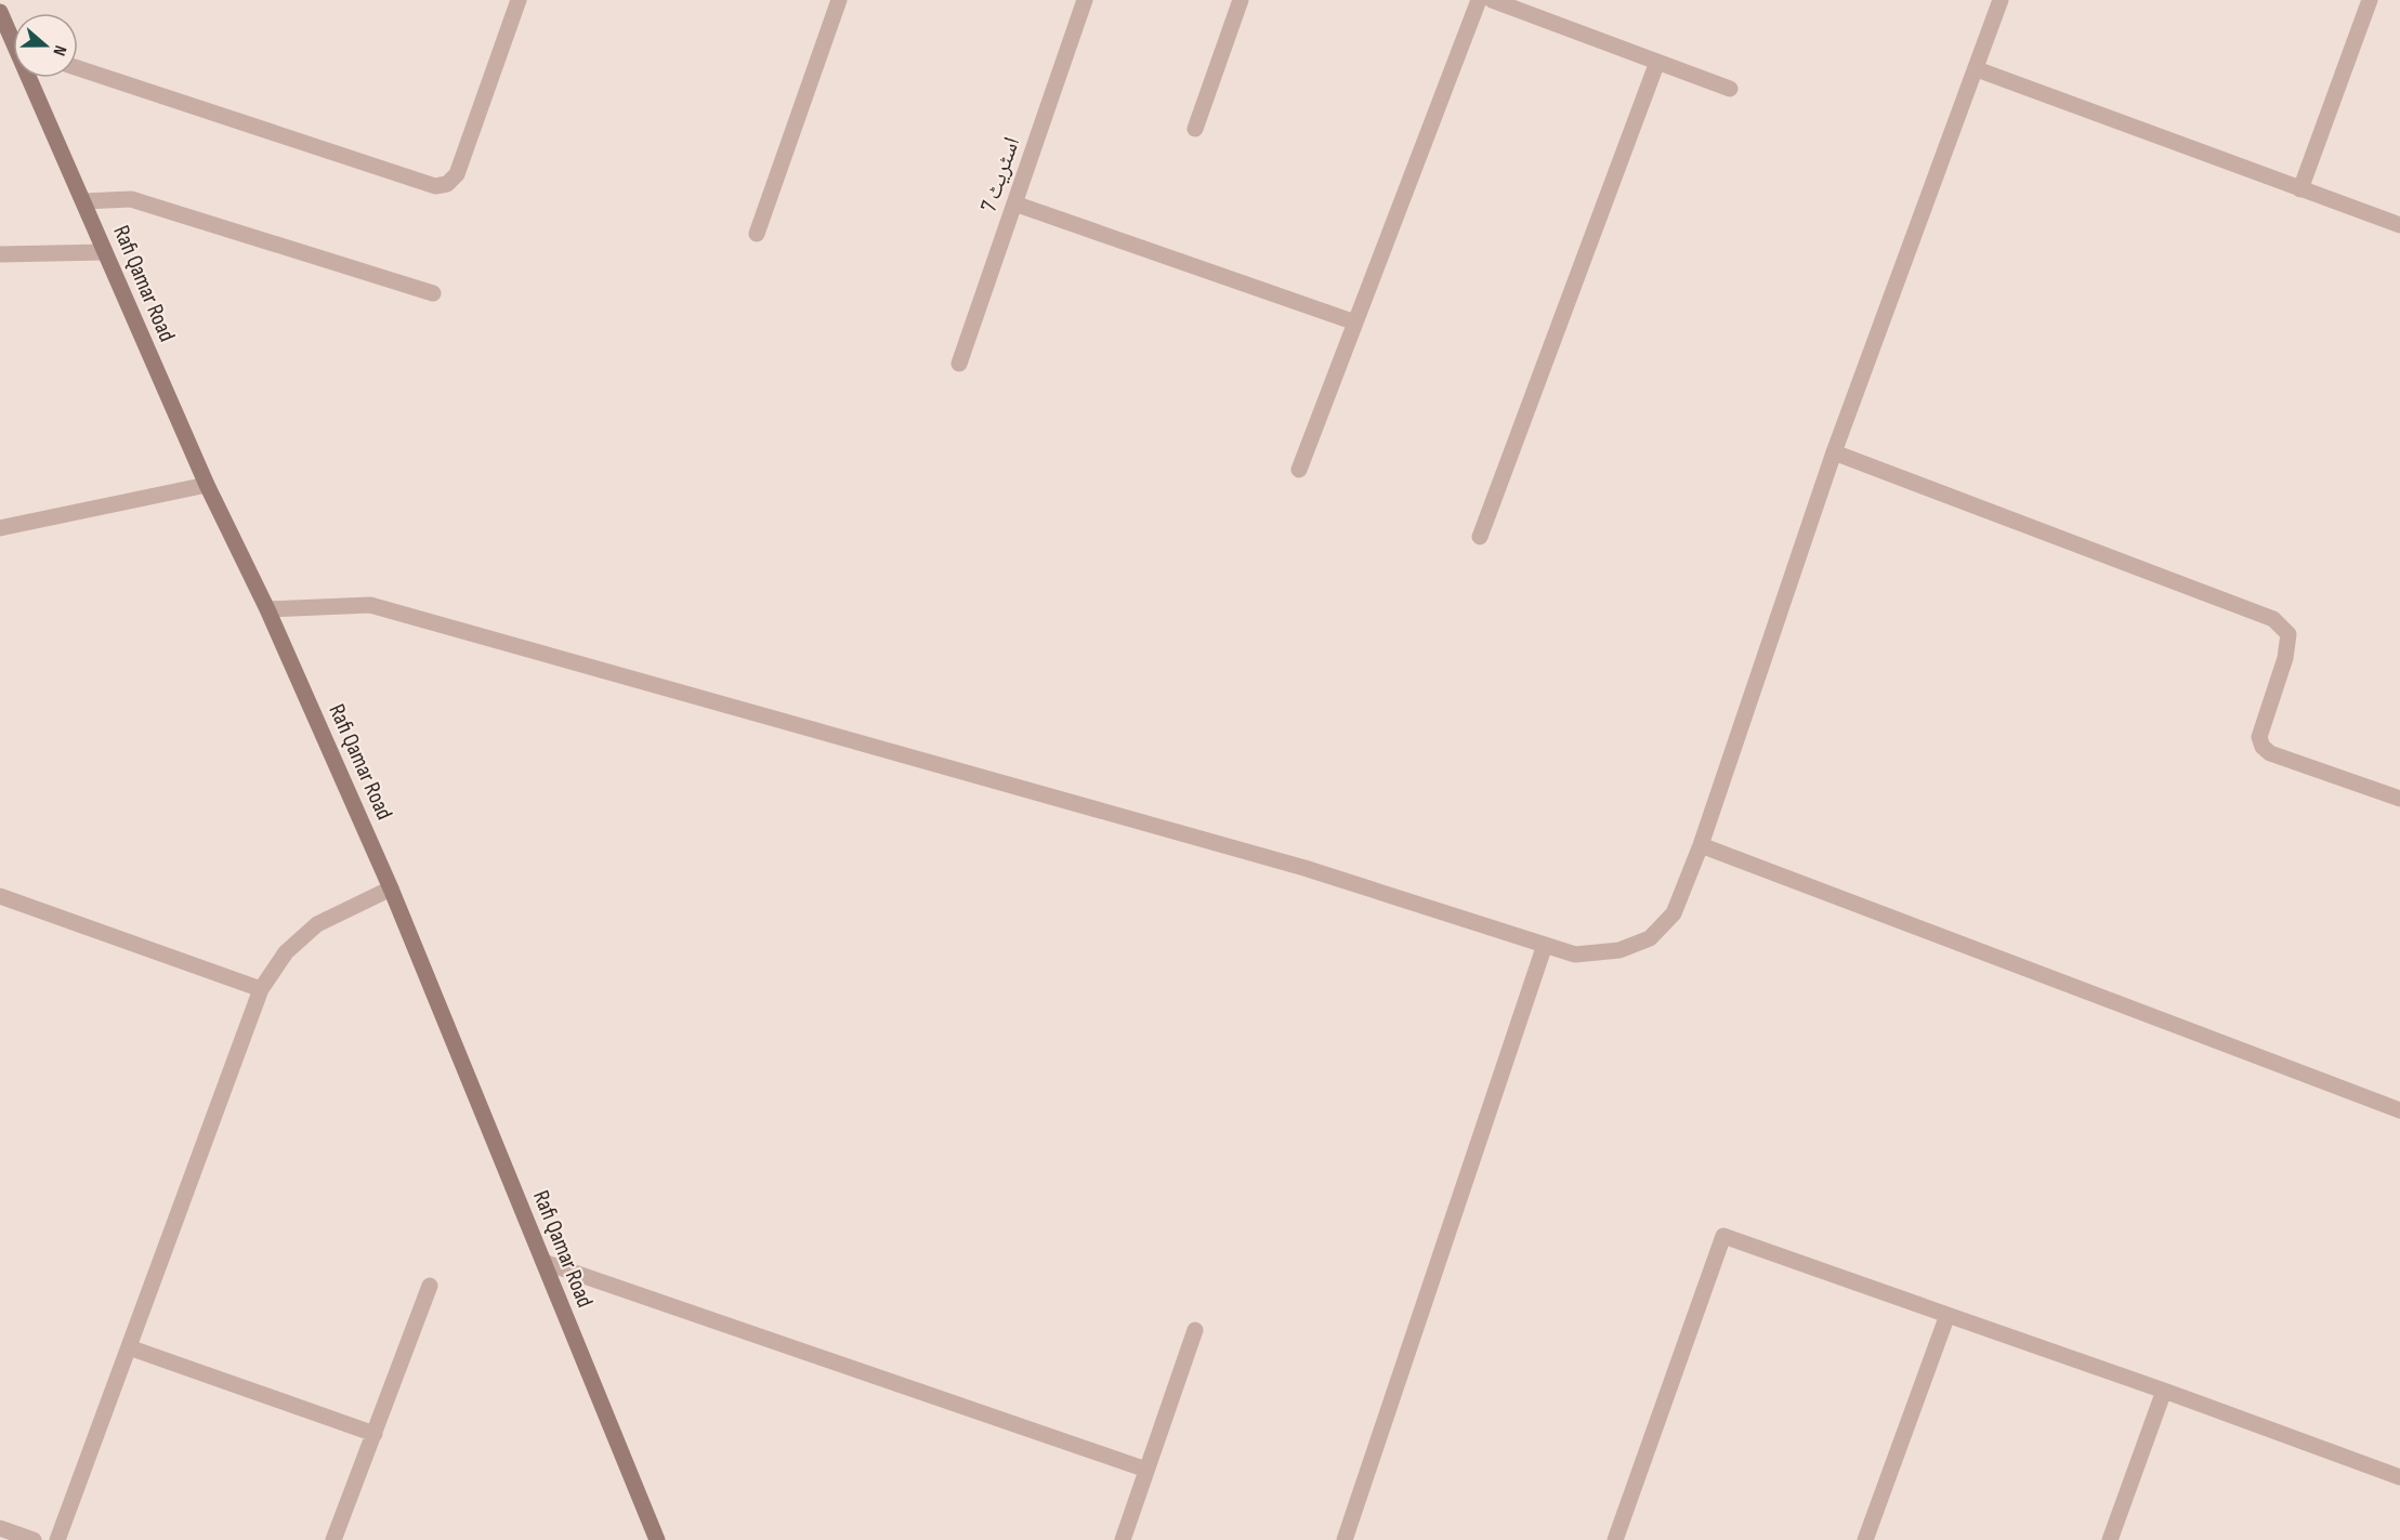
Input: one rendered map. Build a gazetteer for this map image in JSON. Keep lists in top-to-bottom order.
{
  "streets": {
    "street": ["اسٹریٹ 7", "Rafi Qamar Road"]
  },
  "north": "right"
}
